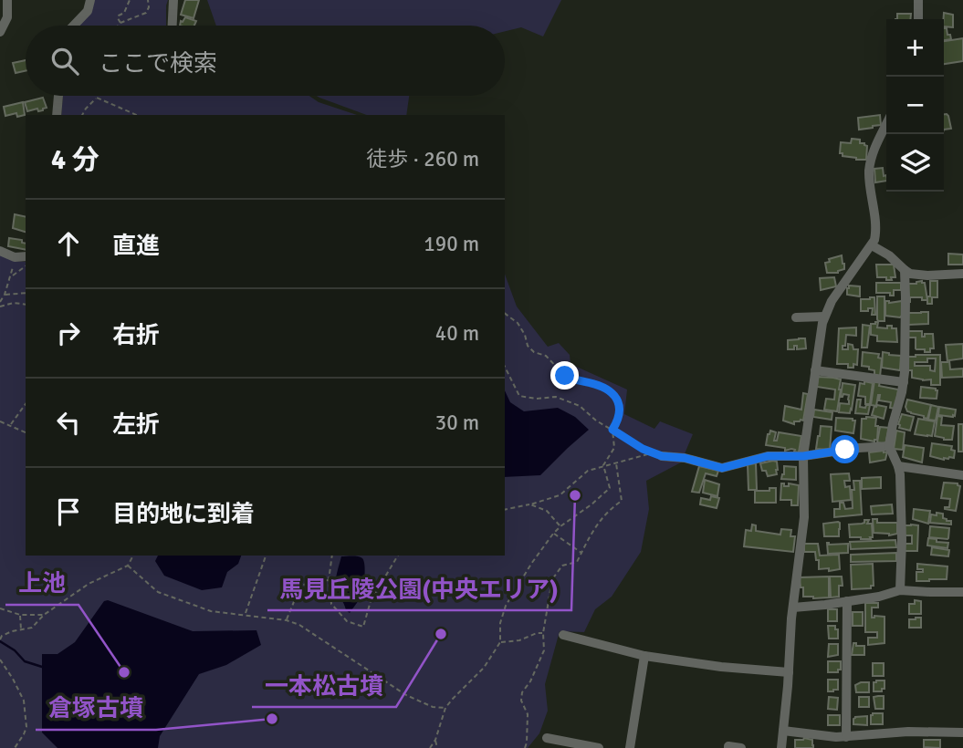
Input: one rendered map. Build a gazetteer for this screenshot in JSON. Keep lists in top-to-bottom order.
{
  "places": [
    "馬見丘陵公園(中央エリア)",
    "一本松古墳",
    "上池",
    "倉塚古墳"
  ],
  "page": {
    "map_buttons": ["+", "−"],
    "search": "ここで検索",
    "heading": ["4 分", "徒歩 · 260 m"],
    "list": [
      ["直進", "190 m"],
      ["右折", "40 m"],
      ["左折", "30 m"],
      "目的地に到着"
    ]
  }
}
